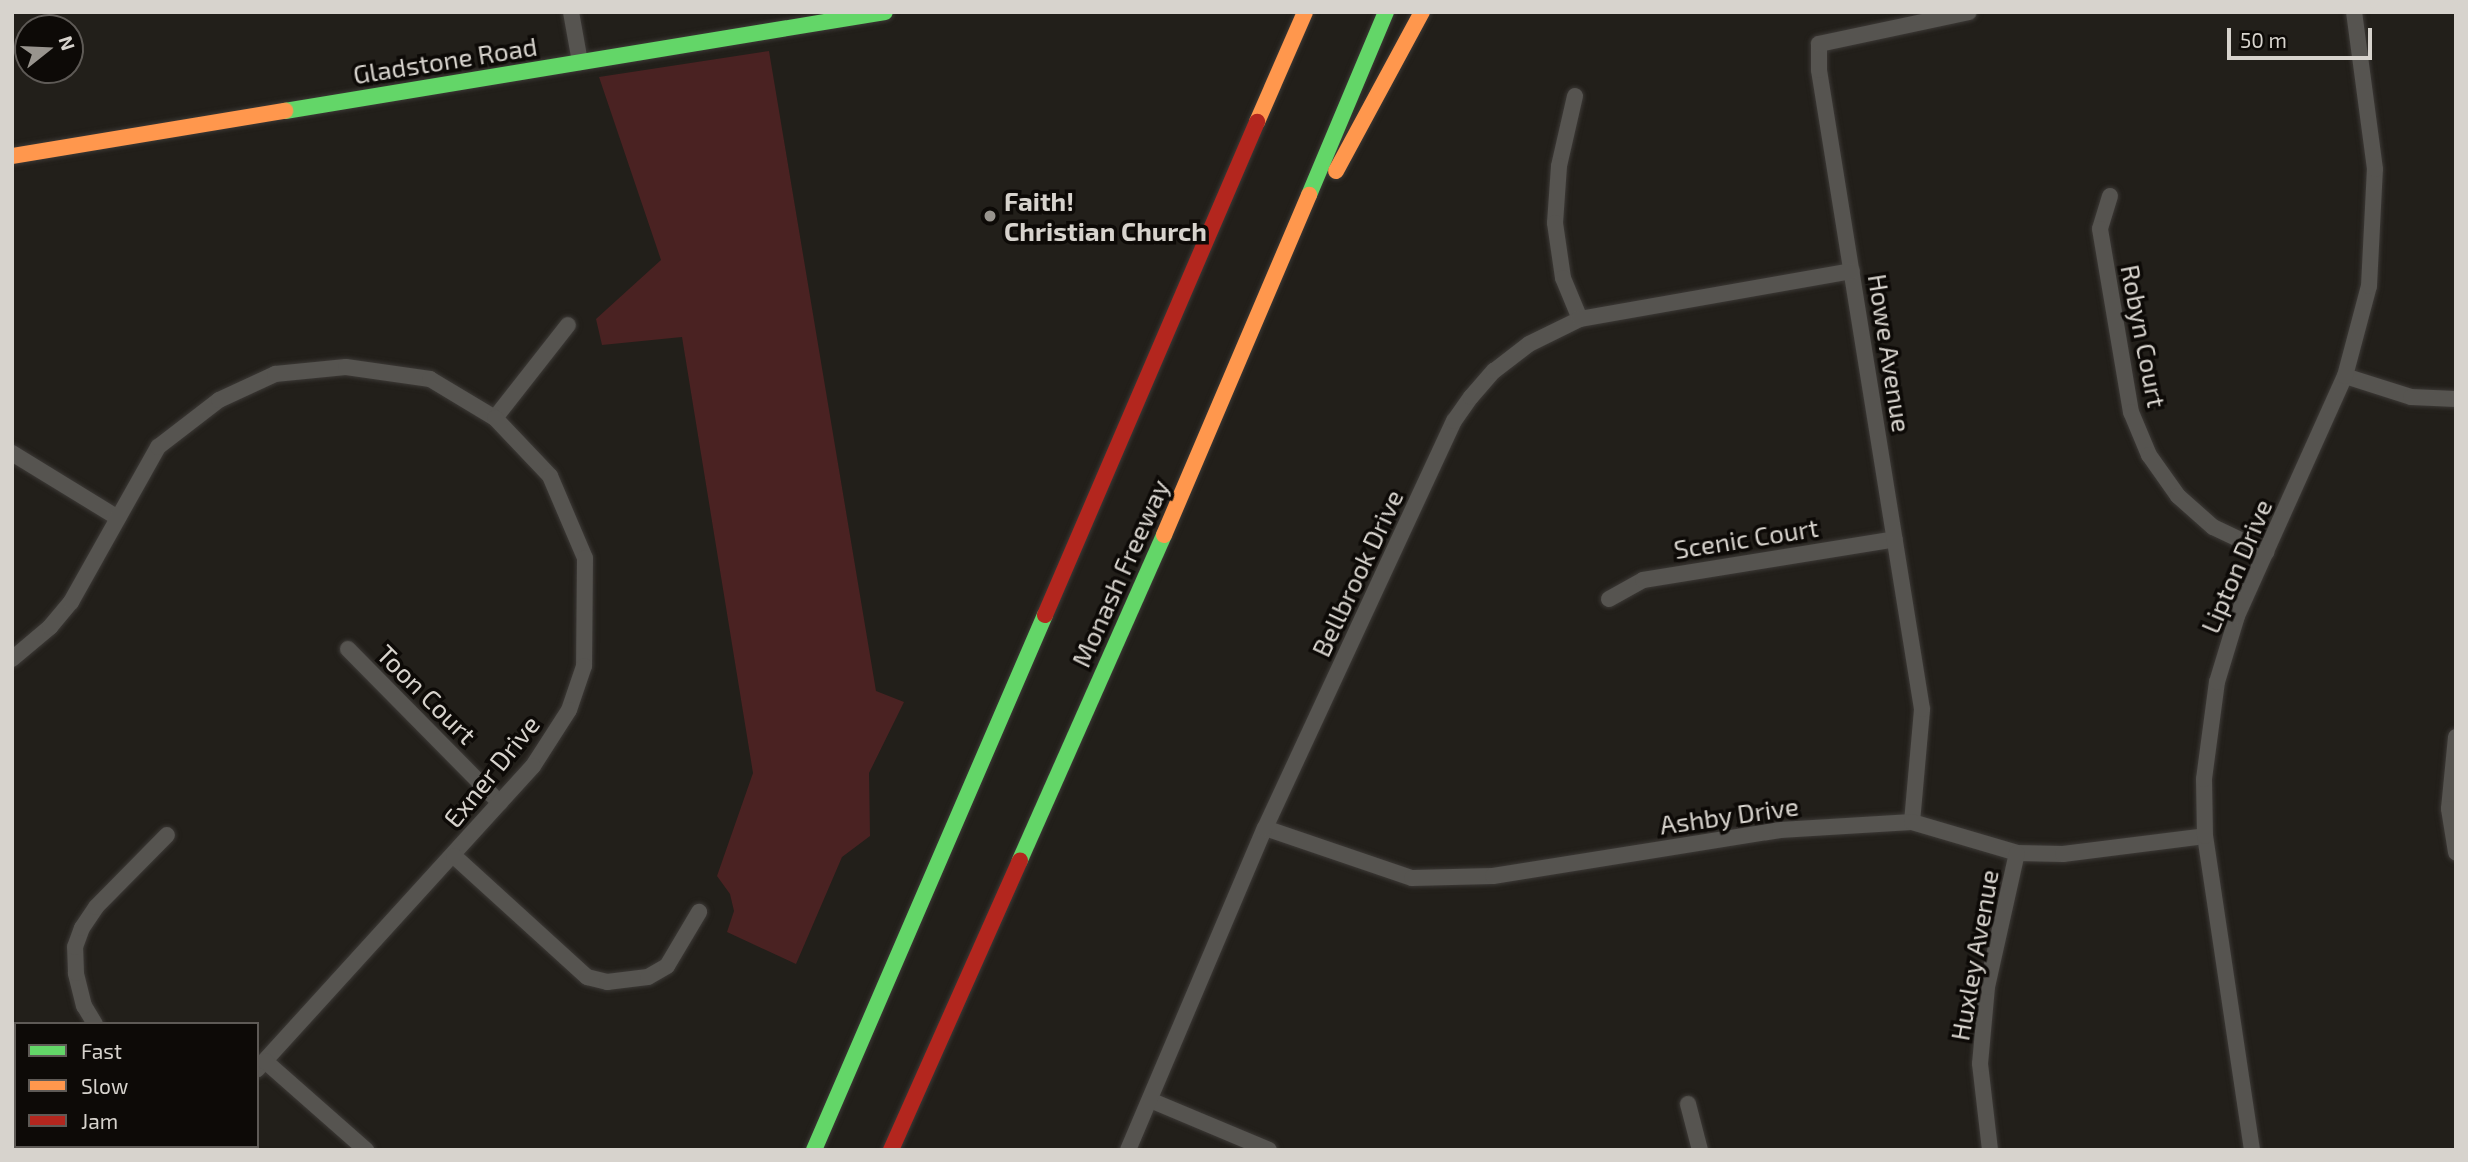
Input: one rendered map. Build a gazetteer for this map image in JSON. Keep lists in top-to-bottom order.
{
  "streets": {
    "main road": ["Gladstone Road", "Monash Freeway"],
    "street": [
      "Robyn Court",
      "Howe Avenue",
      "Scenic Court",
      "Lipton Drive",
      "Bellbrook Drive",
      "Toon Court",
      "Exner Drive",
      "Ashby Drive",
      "Huxley Avenue"
    ]
  },
  "crossings": [
    ["Robyn Court", "Lipton Drive"],
    ["Howe Avenue", "Scenic Court"],
    ["Howe Avenue", "Bellbrook Drive"],
    ["Howe Avenue", "Ashby Drive"],
    ["Lipton Drive", "Ashby Drive"],
    ["Bellbrook Drive", "Ashby Drive"],
    ["Toon Court", "Exner Drive"],
    ["Ashby Drive", "Huxley Avenue"]
  ],
  "places": ["Faith! Christian Church"],
  "legend": ["Fast", "Slow", "Jam"],
  "scale_bar": "50 m",
  "north": "right"
}
